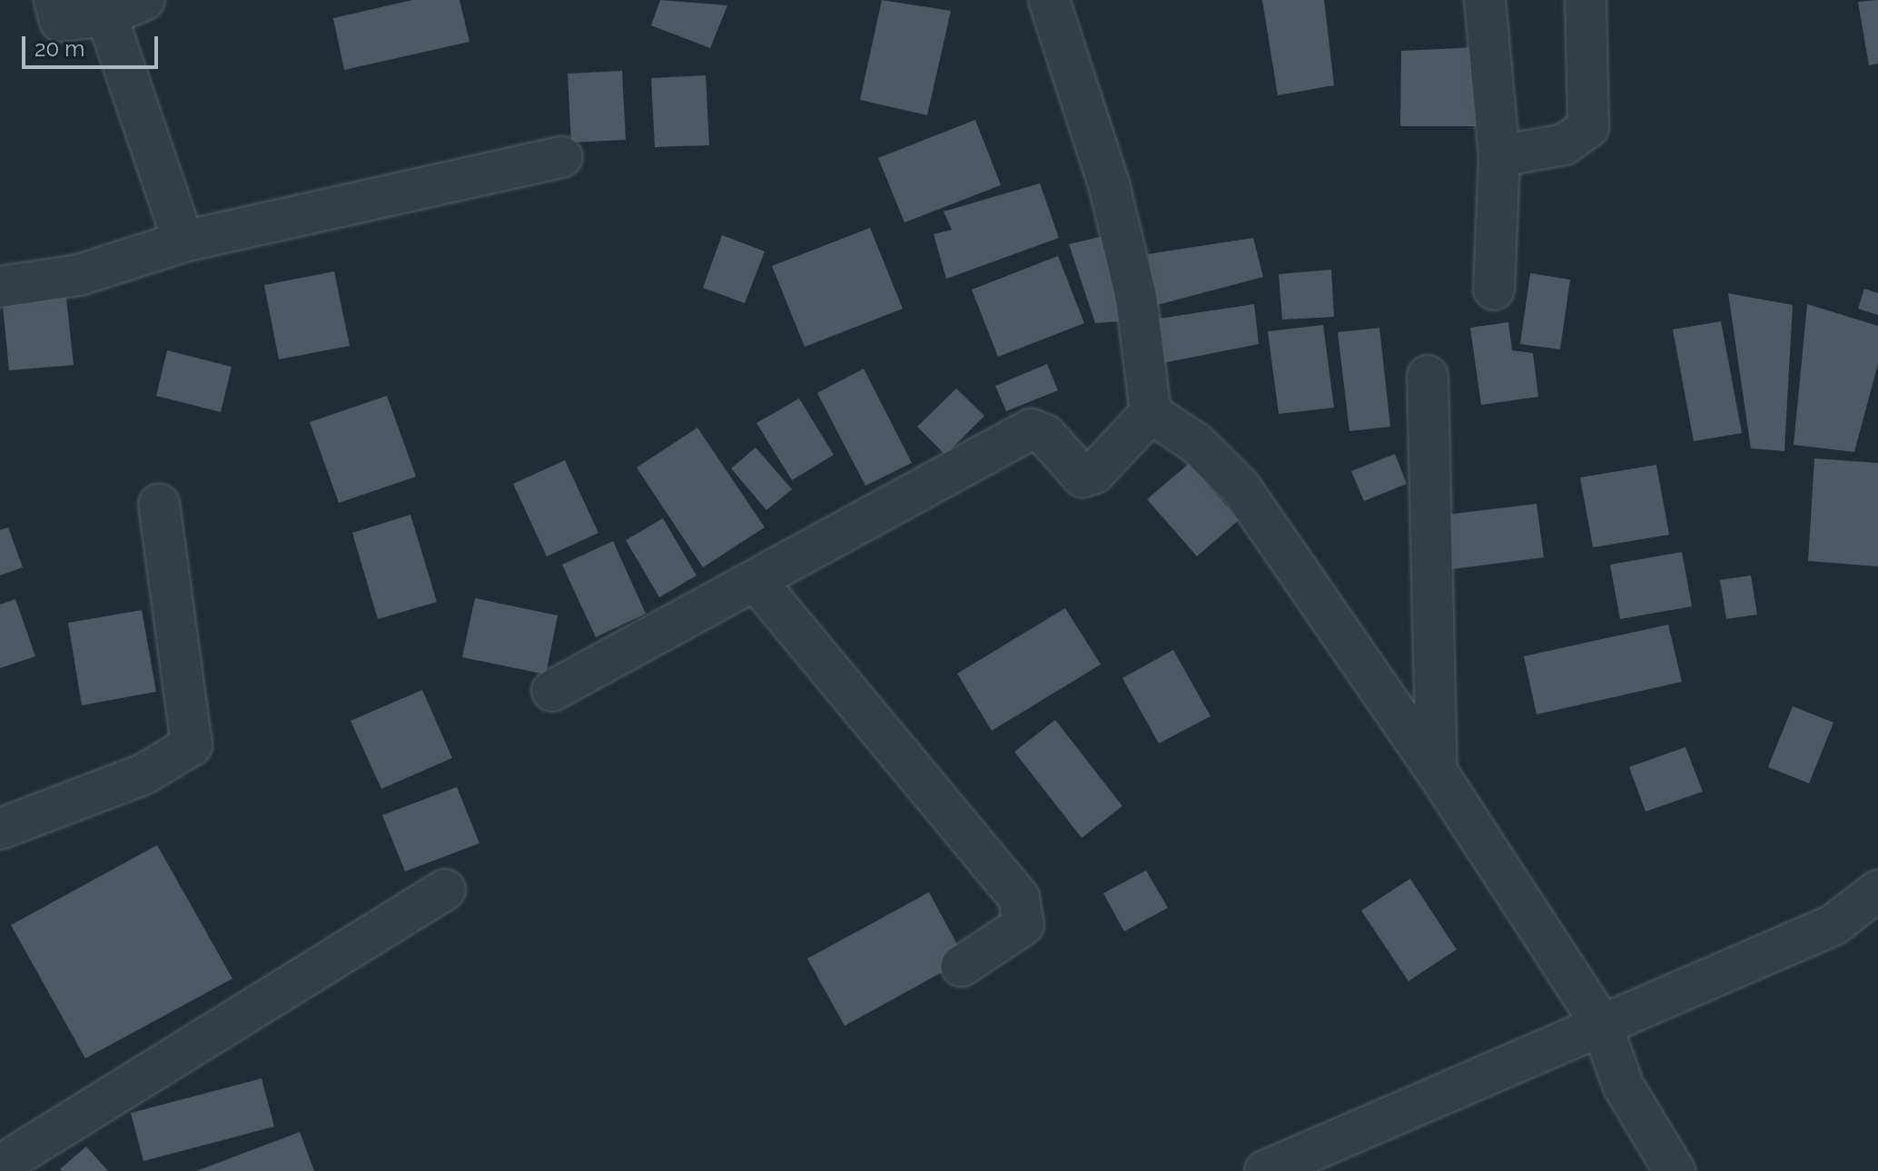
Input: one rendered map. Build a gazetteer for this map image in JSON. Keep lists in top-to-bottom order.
{
  "scale_bar": "20 m"
}
